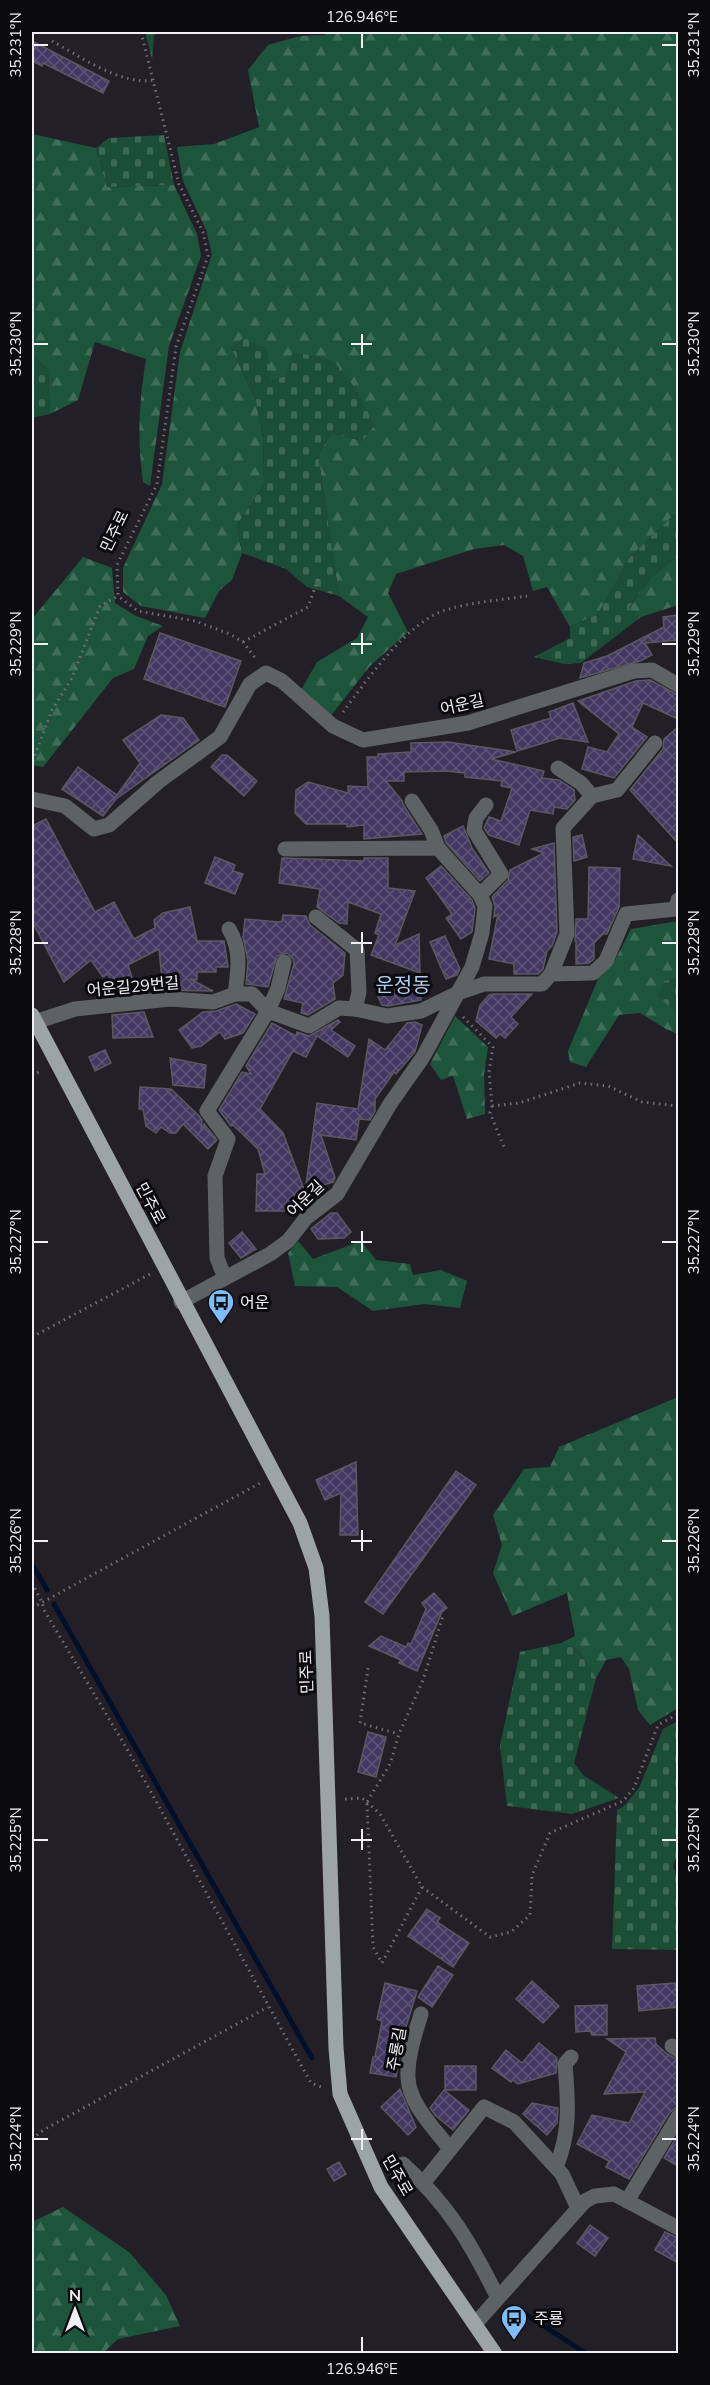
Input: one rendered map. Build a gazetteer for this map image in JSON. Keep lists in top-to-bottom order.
{
  "streets": {
    "main road": ["민주로"],
    "street": ["어운길", "어운길29번길", "주룡길"]
  },
  "crossings": [
    ["민주로", "어운길"],
    ["민주로", "어운길29번길"]
  ],
  "districts": ["운정동"],
  "places": {
    "bus stop": ["어운", "주룡"]
  },
  "north": "top",
  "coordinates": [
    "126.946°E",
    "35.231°N",
    "35.230°N",
    "35.229°N",
    "35.228°N",
    "35.227°N",
    "35.226°N",
    "35.225°N",
    "35.224°N"
  ]
}
